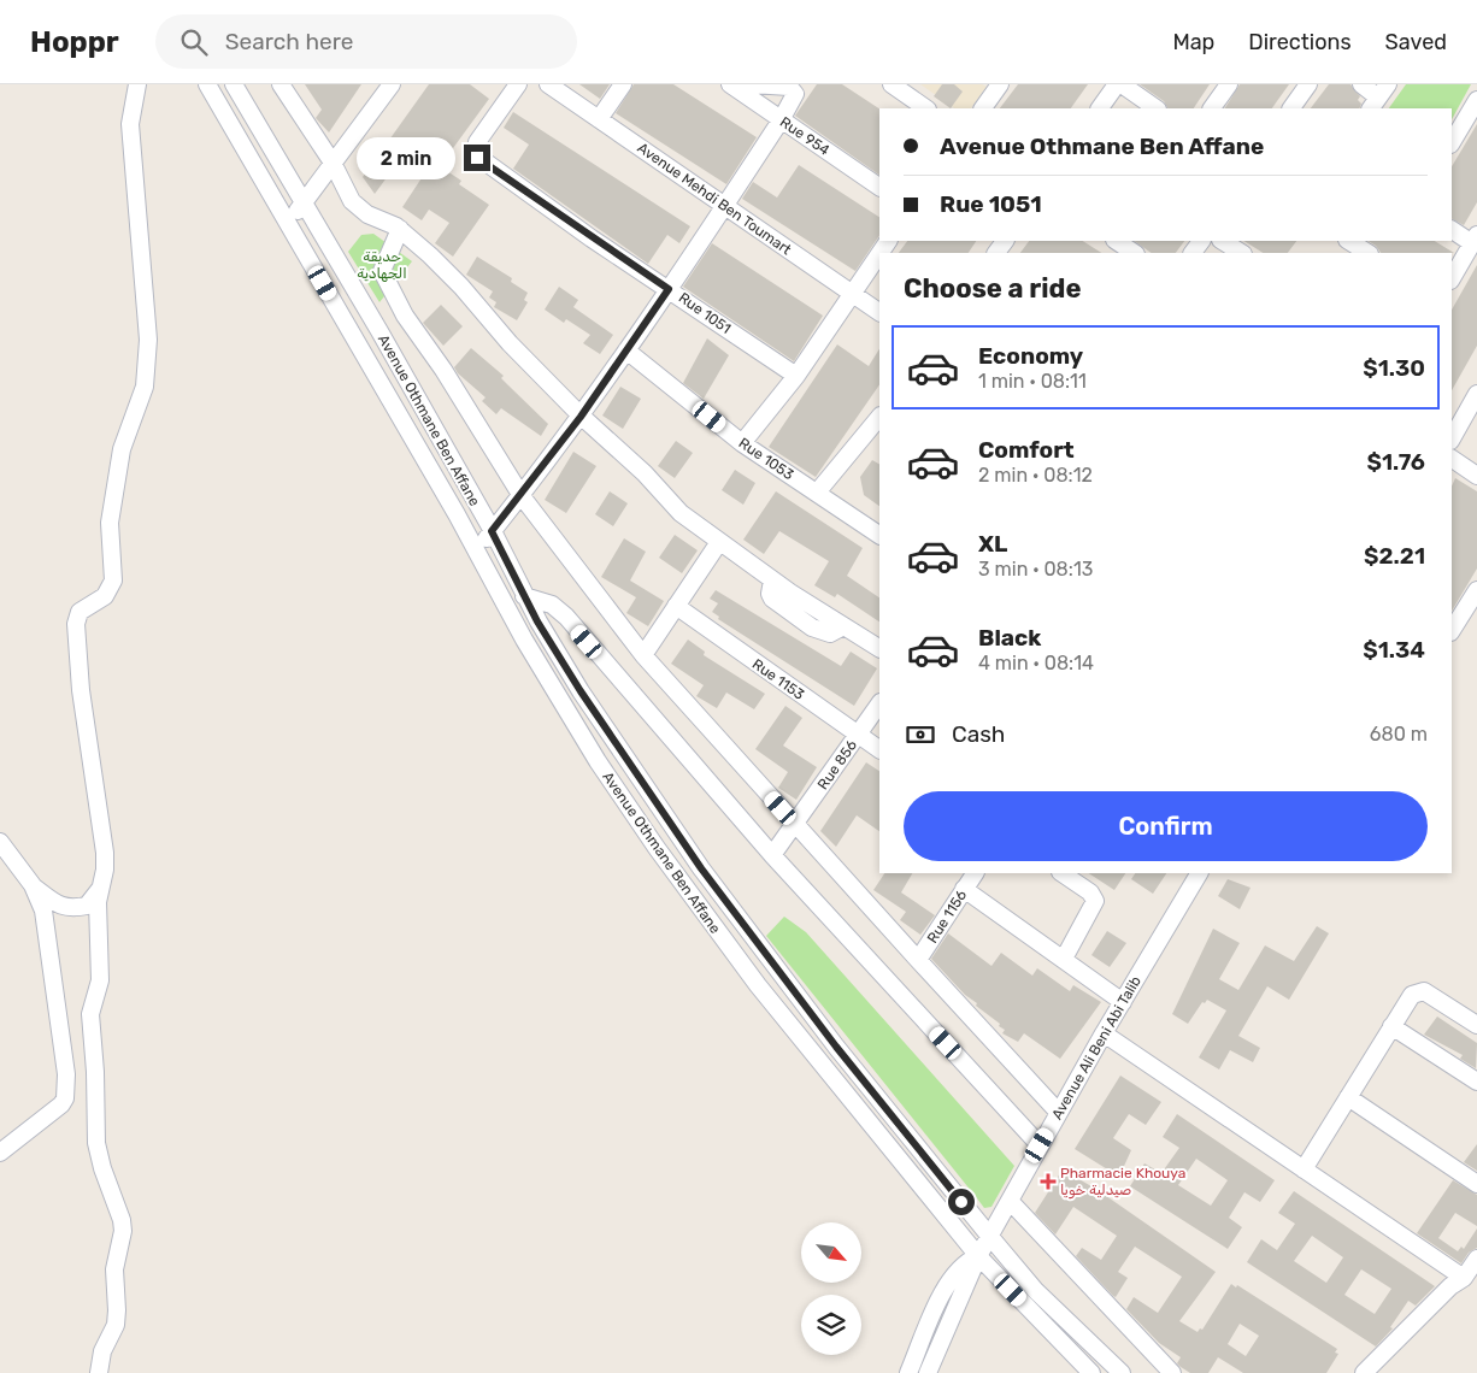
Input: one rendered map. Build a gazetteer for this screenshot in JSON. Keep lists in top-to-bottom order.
{
  "streets": {
    "street": [
      "Rue 954",
      "Avenue Mehdi Ben Toumart",
      "Rue 1051",
      "Avenue Othmane Ben Affane",
      "Rue 1053",
      "Rue 1153",
      "Rue 856",
      "Rue 1156",
      "Avenue Ali Beni Abi Talib"
    ]
  },
  "crossings": [
    ["Avenue Othmane Ben Affane", "Avenue Ali Beni Abi Talib"],
    ["Rue 1153", "Rue 856"]
  ],
  "parks": ["حديقة الجهادية"],
  "places": {
    "health": ["Pharmacie Khouya صيدلية خويا"]
  },
  "north": "bottom right",
  "page": {
    "header": "Hoppr",
    "search": "Search here",
    "nav": ["Map", "Directions", "Saved"],
    "banner": ["Avenue Othmane Ben Affane", "Rue 1051"],
    "bubble": "2 min",
    "heading": "Choose a ride",
    "list": [
      {
        "name": "Economy",
        "note": "1 min · 08:11",
        "value": "$1.30"
      },
      {
        "name": "Comfort",
        "note": "2 min · 08:12",
        "value": "$1.76"
      },
      {
        "name": "XL",
        "note": "3 min · 08:13",
        "value": "$2.21"
      },
      {
        "name": "Black",
        "note": "4 min · 08:14",
        "value": "$1.34"
      }
    ],
    "pay": ["Cash", "680 m"],
    "buttons": "Confirm"
  }
}
